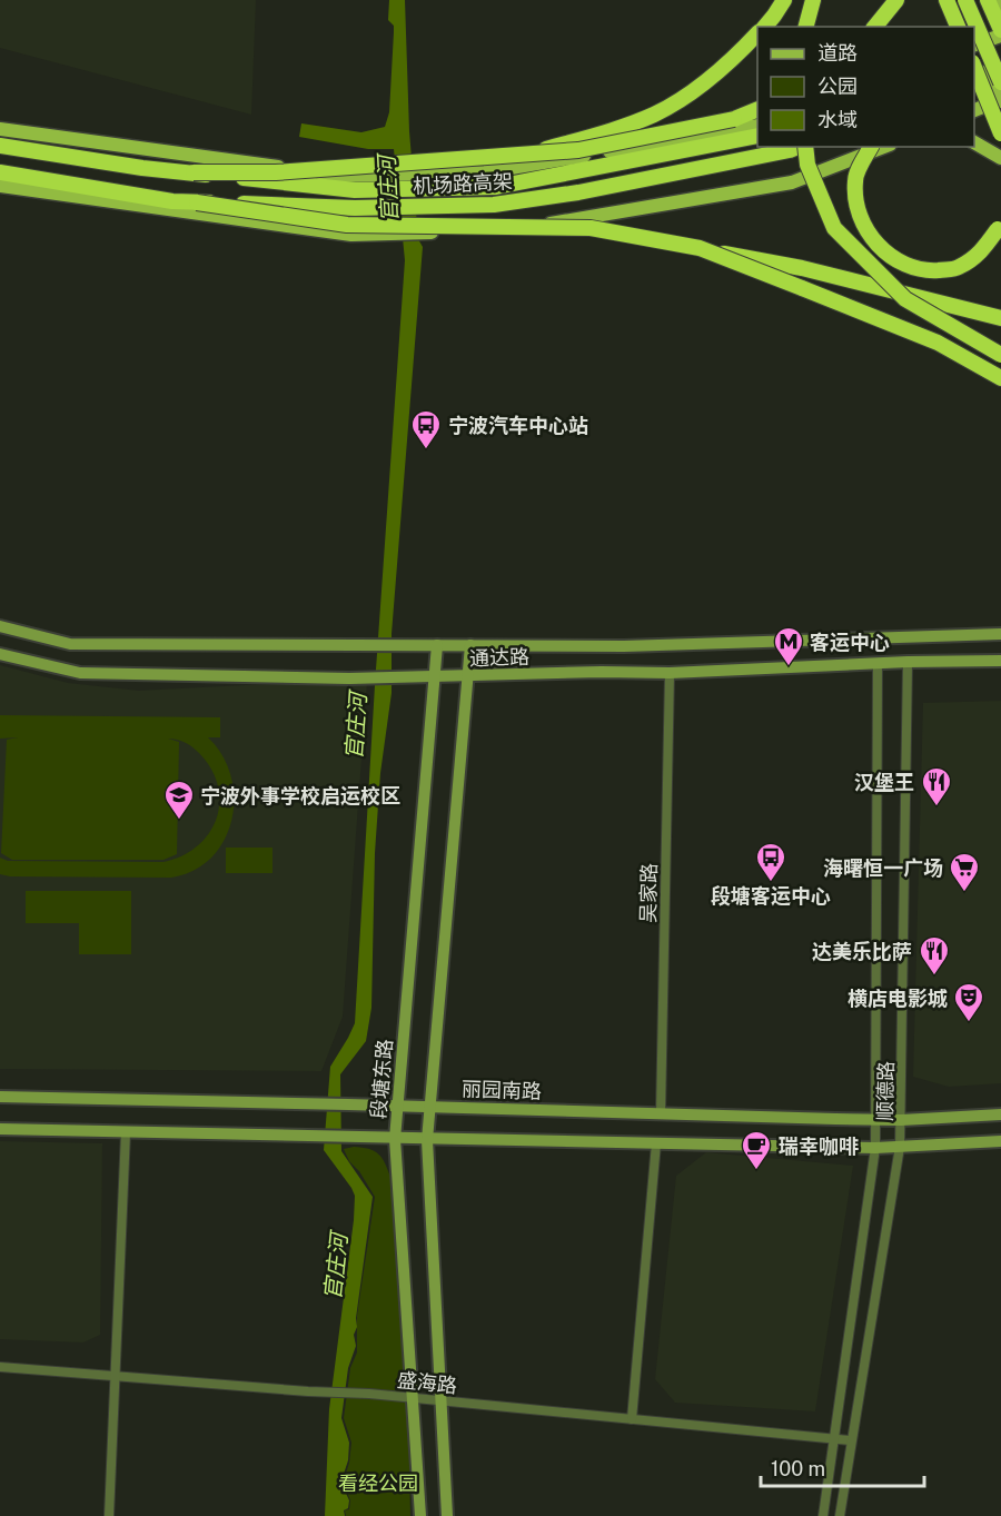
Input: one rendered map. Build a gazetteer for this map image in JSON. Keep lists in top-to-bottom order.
{
  "streets": {
    "highway": ["机场路高架"],
    "main road": ["通达路", "段塘东路", "丽园南路"],
    "street": ["吴家路", "顺德路", "盛海路"]
  },
  "crossings": [
    ["通达路", "吴家路"],
    ["通达路", "段塘东路"],
    ["通达路", "顺德路"],
    ["吴家路", "丽园南路"],
    ["段塘东路", "丽园南路"],
    ["段塘东路", "盛海路"],
    ["丽园南路", "顺德路"],
    ["顺德路", "盛海路"]
  ],
  "water": ["官庄河"],
  "parks": ["看经公园"],
  "places": {
    "bus stop": ["宁波汽车中心站", "段塘客运中心"],
    "metro station": ["客运中心"],
    "restaurant": ["汉堡王", "达美乐比萨"],
    "school or university": ["宁波外事学校启运校区"],
    "supermarket": ["海曙恒一广场"],
    "theatre": ["横店电影城"],
    "cafe": ["瑞幸咖啡"]
  },
  "legend": ["道路", "公园", "水域"],
  "scale_bar": "100 m"
}
